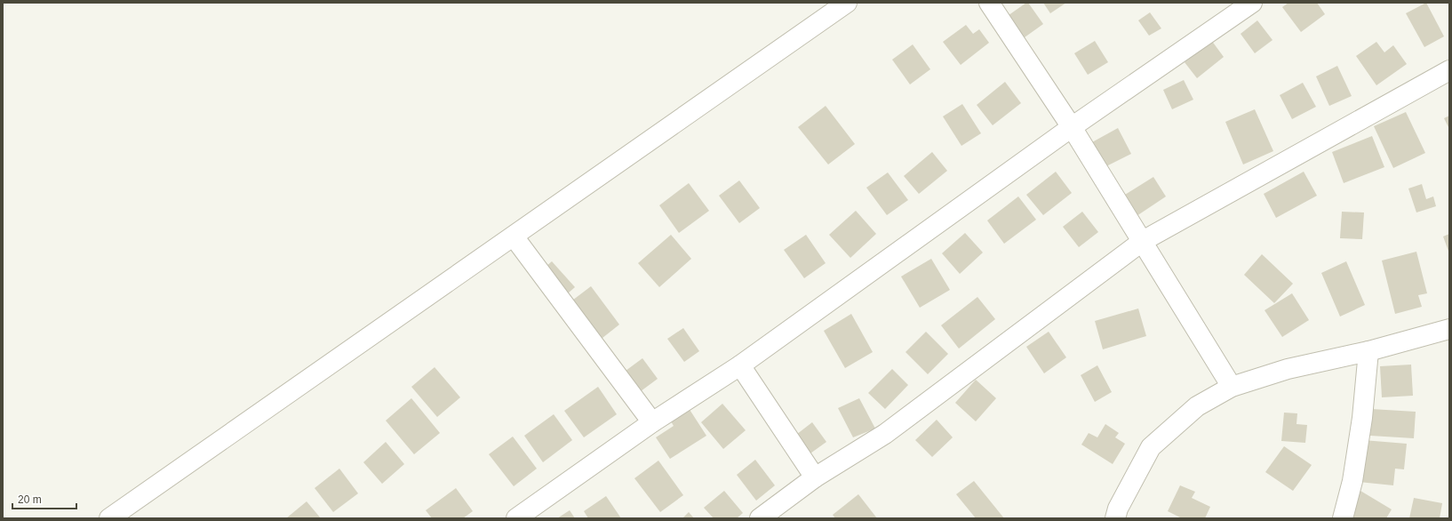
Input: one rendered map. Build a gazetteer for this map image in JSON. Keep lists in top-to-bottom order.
{
  "scale_bar": "20 m"
}
